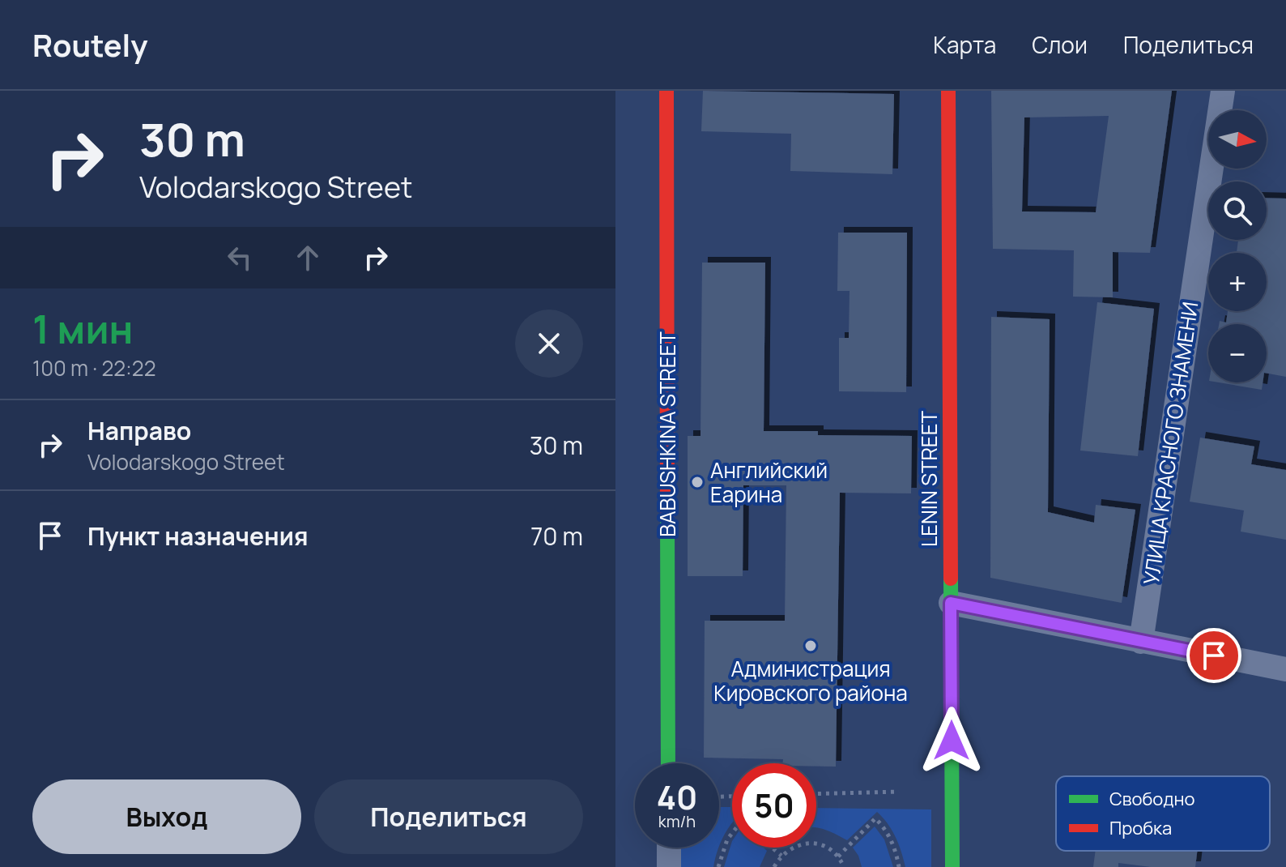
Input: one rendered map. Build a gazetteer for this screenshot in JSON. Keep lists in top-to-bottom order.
{
  "streets": {
    "main road": ["BABUSHKINA STREET", "LENIN STREET"],
    "street": ["УЛИЦА КРАСНОГО ЗНАМЕНИ"]
  },
  "places": ["Английский Еарина", "Администрация Кировского района"],
  "legend": ["Свободно", "Пробка"],
  "north": "right",
  "page": {
    "header": "Routely",
    "nav": ["Карта", "Слои", "Поделиться"],
    "turn": ["30 m", "Volodarskogo Street"],
    "map_buttons": ["+", "−"],
    "heading": ["1 мин", "100 m · 22:22"],
    "list": [
      {
        "name": "Направо",
        "note": "Volodarskogo Street",
        "value": "30 m"
      },
      {
        "name": "Пункт назначения",
        "value": "70 m"
      }
    ],
    "speed": "40 km/h",
    "limit": "50",
    "buttons": ["Выход", "Поделиться"]
  }
}
